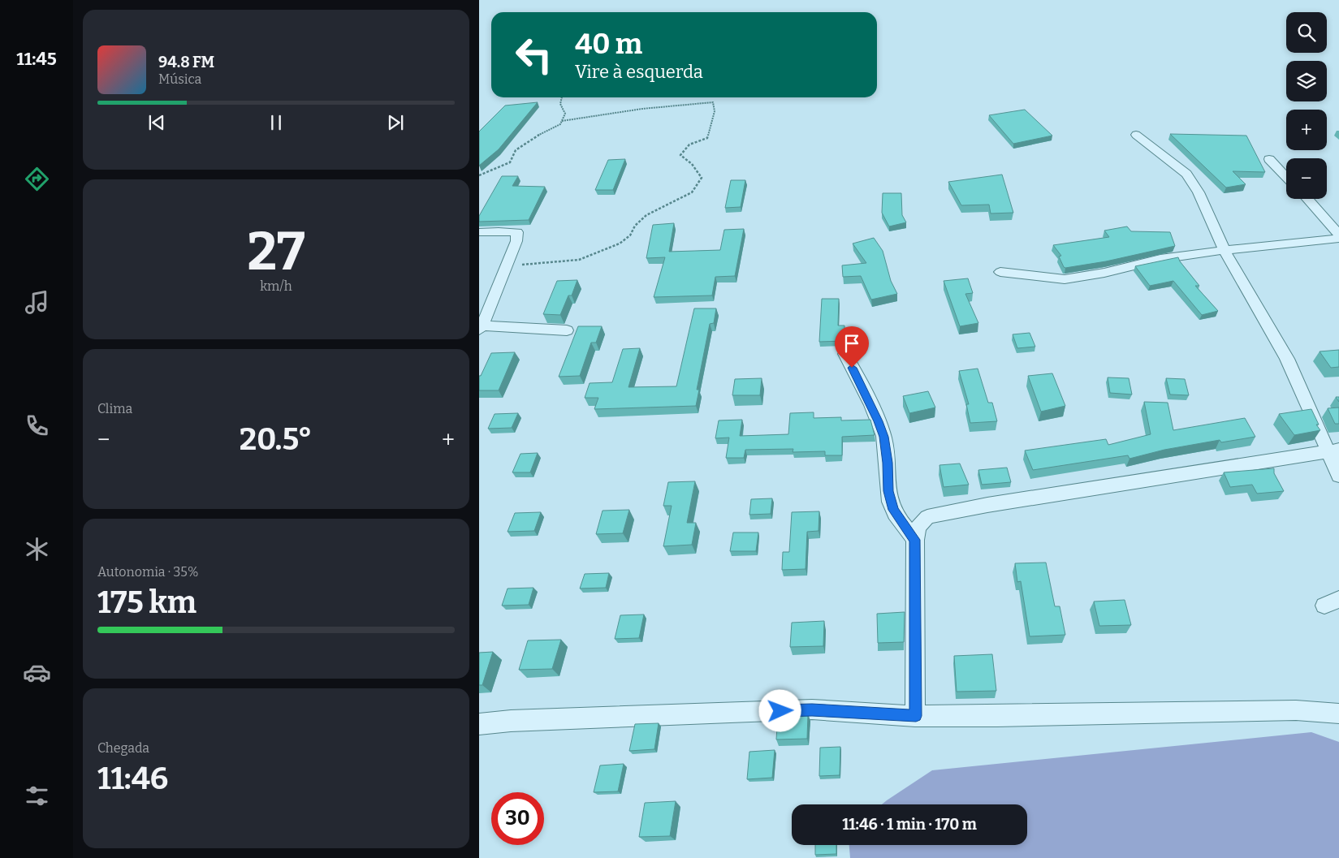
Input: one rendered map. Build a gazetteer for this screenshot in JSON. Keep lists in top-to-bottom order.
{
  "page": {
    "tabs": "11:45",
    "map_buttons": ["+", "−"],
    "turn": ["40 m", "Vire à esquerda"],
    "song": ["94.8 FM", "Música"],
    "tile": [
      ["27", "km/h"],
      "Clima",
      ["Autonomia · 35%", "175 km"],
      ["Chegada", "11:46"]
    ],
    "heat": ["−", "20.5°", "+"],
    "limit": "30",
    "trip": "11:46 · 1 min · 170 m"
  }
}
